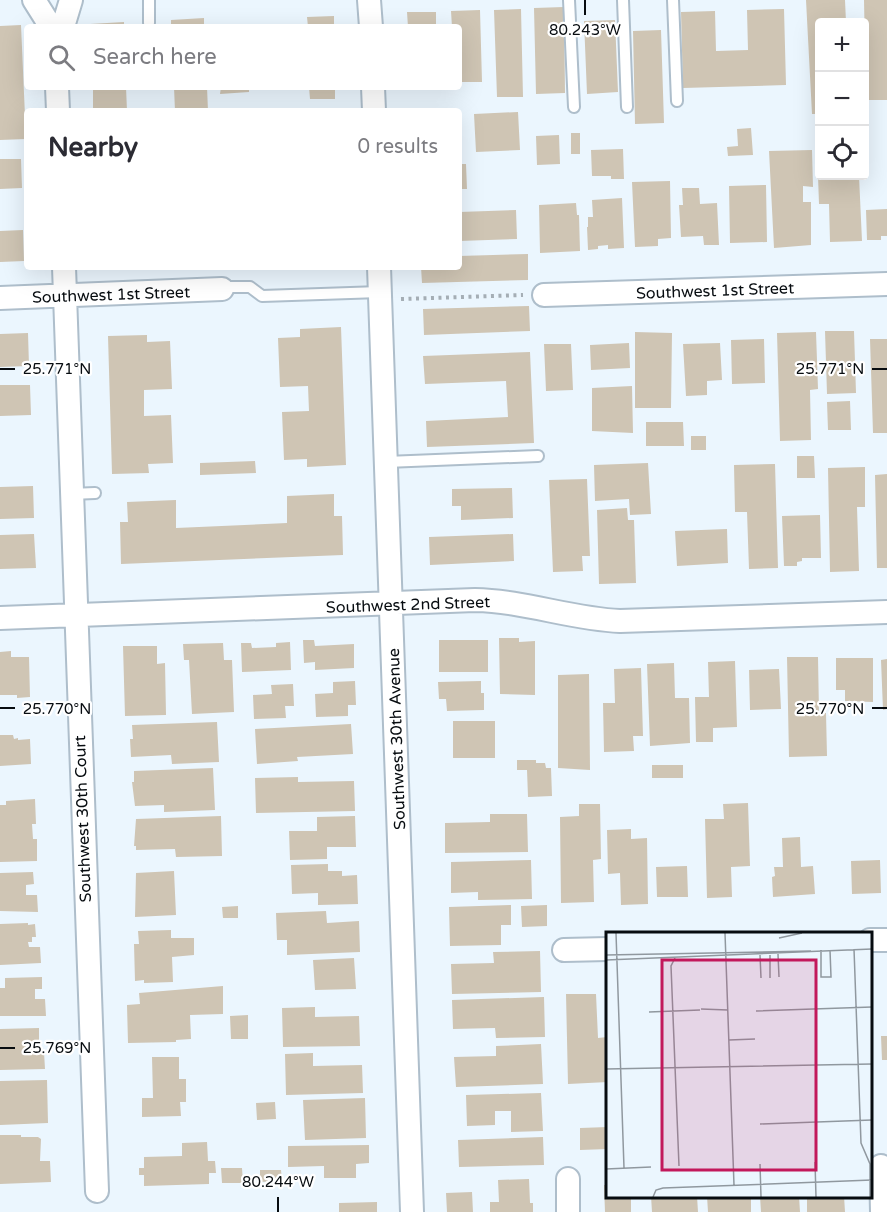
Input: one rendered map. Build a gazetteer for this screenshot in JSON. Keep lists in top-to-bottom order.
{
  "streets": {
    "street": [
      "Southwest 1st Street",
      "Southwest 2nd Street",
      "Southwest 30th Avenue",
      "Southwest 30th Court"
    ]
  },
  "crossings": [
    ["Southwest 1st Street", "Southwest 30th Court"],
    ["Southwest 2nd Street", "Southwest 30th Avenue"],
    ["Southwest 2nd Street", "Southwest 30th Court"]
  ],
  "page": {
    "map_buttons": ["+", "−"],
    "search": "Search here",
    "heading": ["Nearby", "0 results"]
  },
  "coordinates": [
    "80.243°W",
    "25.771°N",
    "25.770°N",
    "25.769°N",
    "80.244°W"
  ]
}
